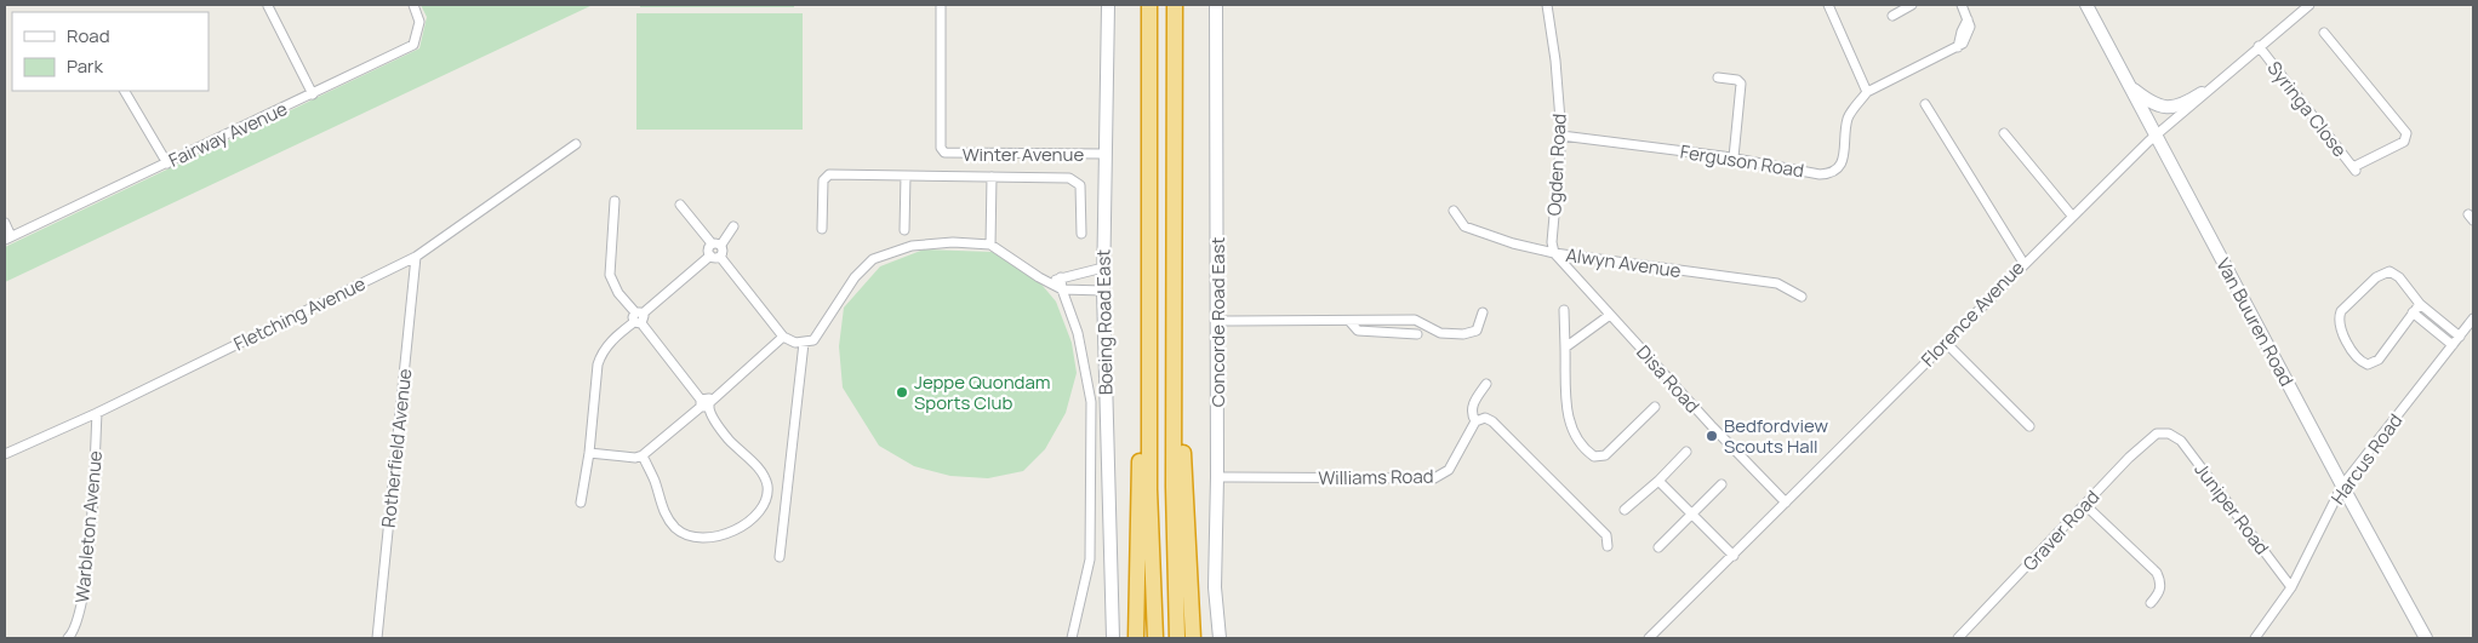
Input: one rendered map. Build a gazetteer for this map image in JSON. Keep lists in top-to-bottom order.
{
  "streets": {
    "main road": ["Boeing Road East", "Concorde Road East", "Van Buuren Road"],
    "street": [
      "Syringa Close",
      "Fairway Avenue",
      "Winter Avenue",
      "Ferguson Road",
      "Ogden Road",
      "Alwyn Avenue",
      "Fletching Avenue",
      "Florence Avenue",
      "Disa Road",
      "Rotherfield Avenue",
      "Harcus Road",
      "Williams Road",
      "Juniper Road",
      "Warbleton Avenue",
      "Graver Road"
    ]
  },
  "crossings": [
    ["Syringa Close", "Florence Avenue"],
    ["Winter Avenue", "Boeing Road East"],
    ["Ferguson Road", "Ogden Road"],
    ["Ogden Road", "Alwyn Avenue"],
    ["Ogden Road", "Disa Road"],
    ["Alwyn Avenue", "Disa Road"],
    ["Fletching Avenue", "Rotherfield Avenue"],
    ["Fletching Avenue", "Warbleton Avenue"],
    ["Florence Avenue", "Van Buuren Road"],
    ["Florence Avenue", "Disa Road"],
    ["Concorde Road East", "Williams Road"],
    ["Van Buuren Road", "Harcus Road"],
    ["Harcus Road", "Juniper Road"],
    ["Juniper Road", "Graver Road"]
  ],
  "places": ["Jeppe Quondam Sports Club", "Bedfordview Scouts Hall"],
  "legend": ["Road", "Park"]
}
